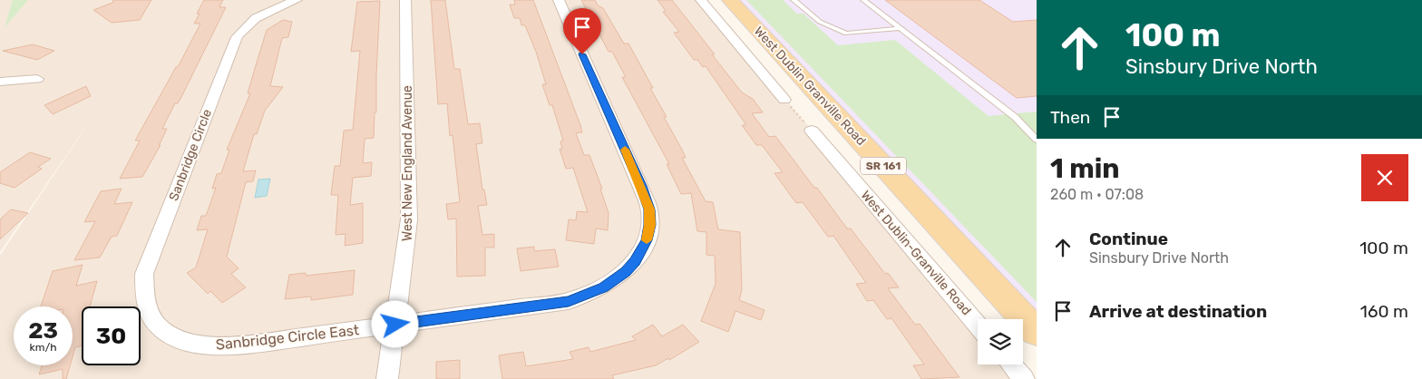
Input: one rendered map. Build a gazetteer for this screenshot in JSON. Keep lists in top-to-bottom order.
{
  "streets": {
    "main road": ["West Dublin Granville Road", "SR 161"],
    "street": [
      "Sanbridge Circle",
      "West New England Avenue",
      "West Dublin-Granville Road",
      "Sanbridge Circle East"
    ]
  },
  "crossings": [
    ["Sanbridge Circle", "Sanbridge Circle East"],
    ["West New England Avenue", "Sanbridge Circle East"]
  ],
  "page": {
    "turn": ["100 m", "Sinsbury Drive North"],
    "then": "Then",
    "heading": ["1 min", "260 m · 07:08"],
    "list": [
      {
        "name": "Continue",
        "note": "Sinsbury Drive North",
        "value": "100 m"
      },
      {
        "name": "Arrive at destination",
        "value": "160 m"
      }
    ],
    "speed": "23 km/h",
    "limit": "30"
  }
}
